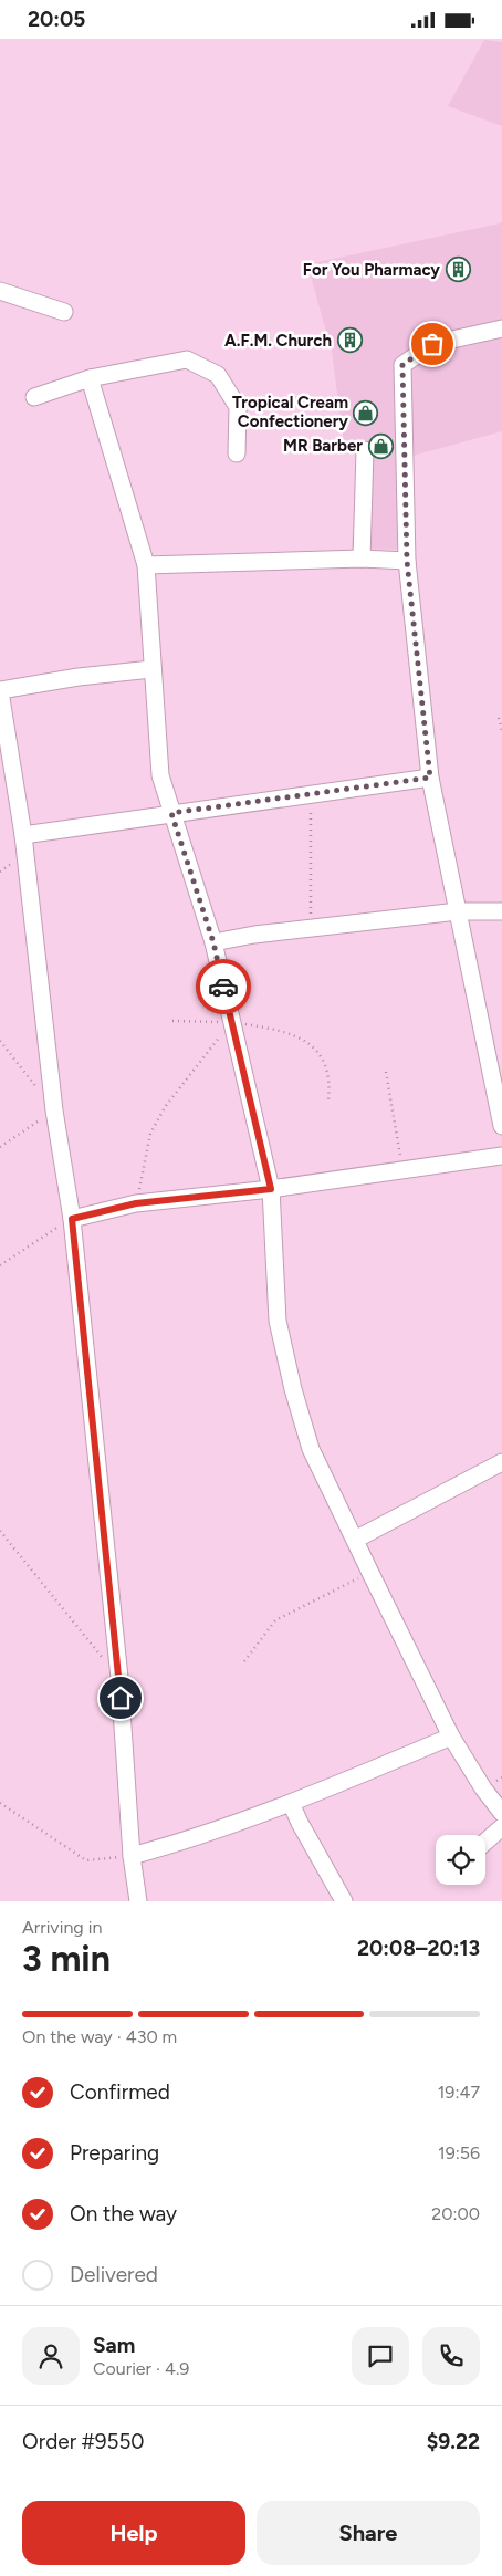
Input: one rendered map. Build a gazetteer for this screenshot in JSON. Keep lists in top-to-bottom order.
{
  "places": {
    "building": ["For You Pharmacy", "A.F.M. Church"],
    "shop": ["Tropical Cream Confectionery", "MR Barber"]
  },
  "page": {
    "status": "20:05",
    "heading": ["3 min", "Arriving in", "20:08–20:13"],
    "panel": [
      "Sam",
      "Courier · 4.9",
      "Order #9550",
      "$9.22"
    ],
    "bar": "On the way · 430 m",
    "list": [
      ["Confirmed", "19:47"],
      ["Preparing", "19:56"],
      ["On the way", "20:00"],
      "Delivered"
    ],
    "buttons": ["Help", "Share"]
  }
}
